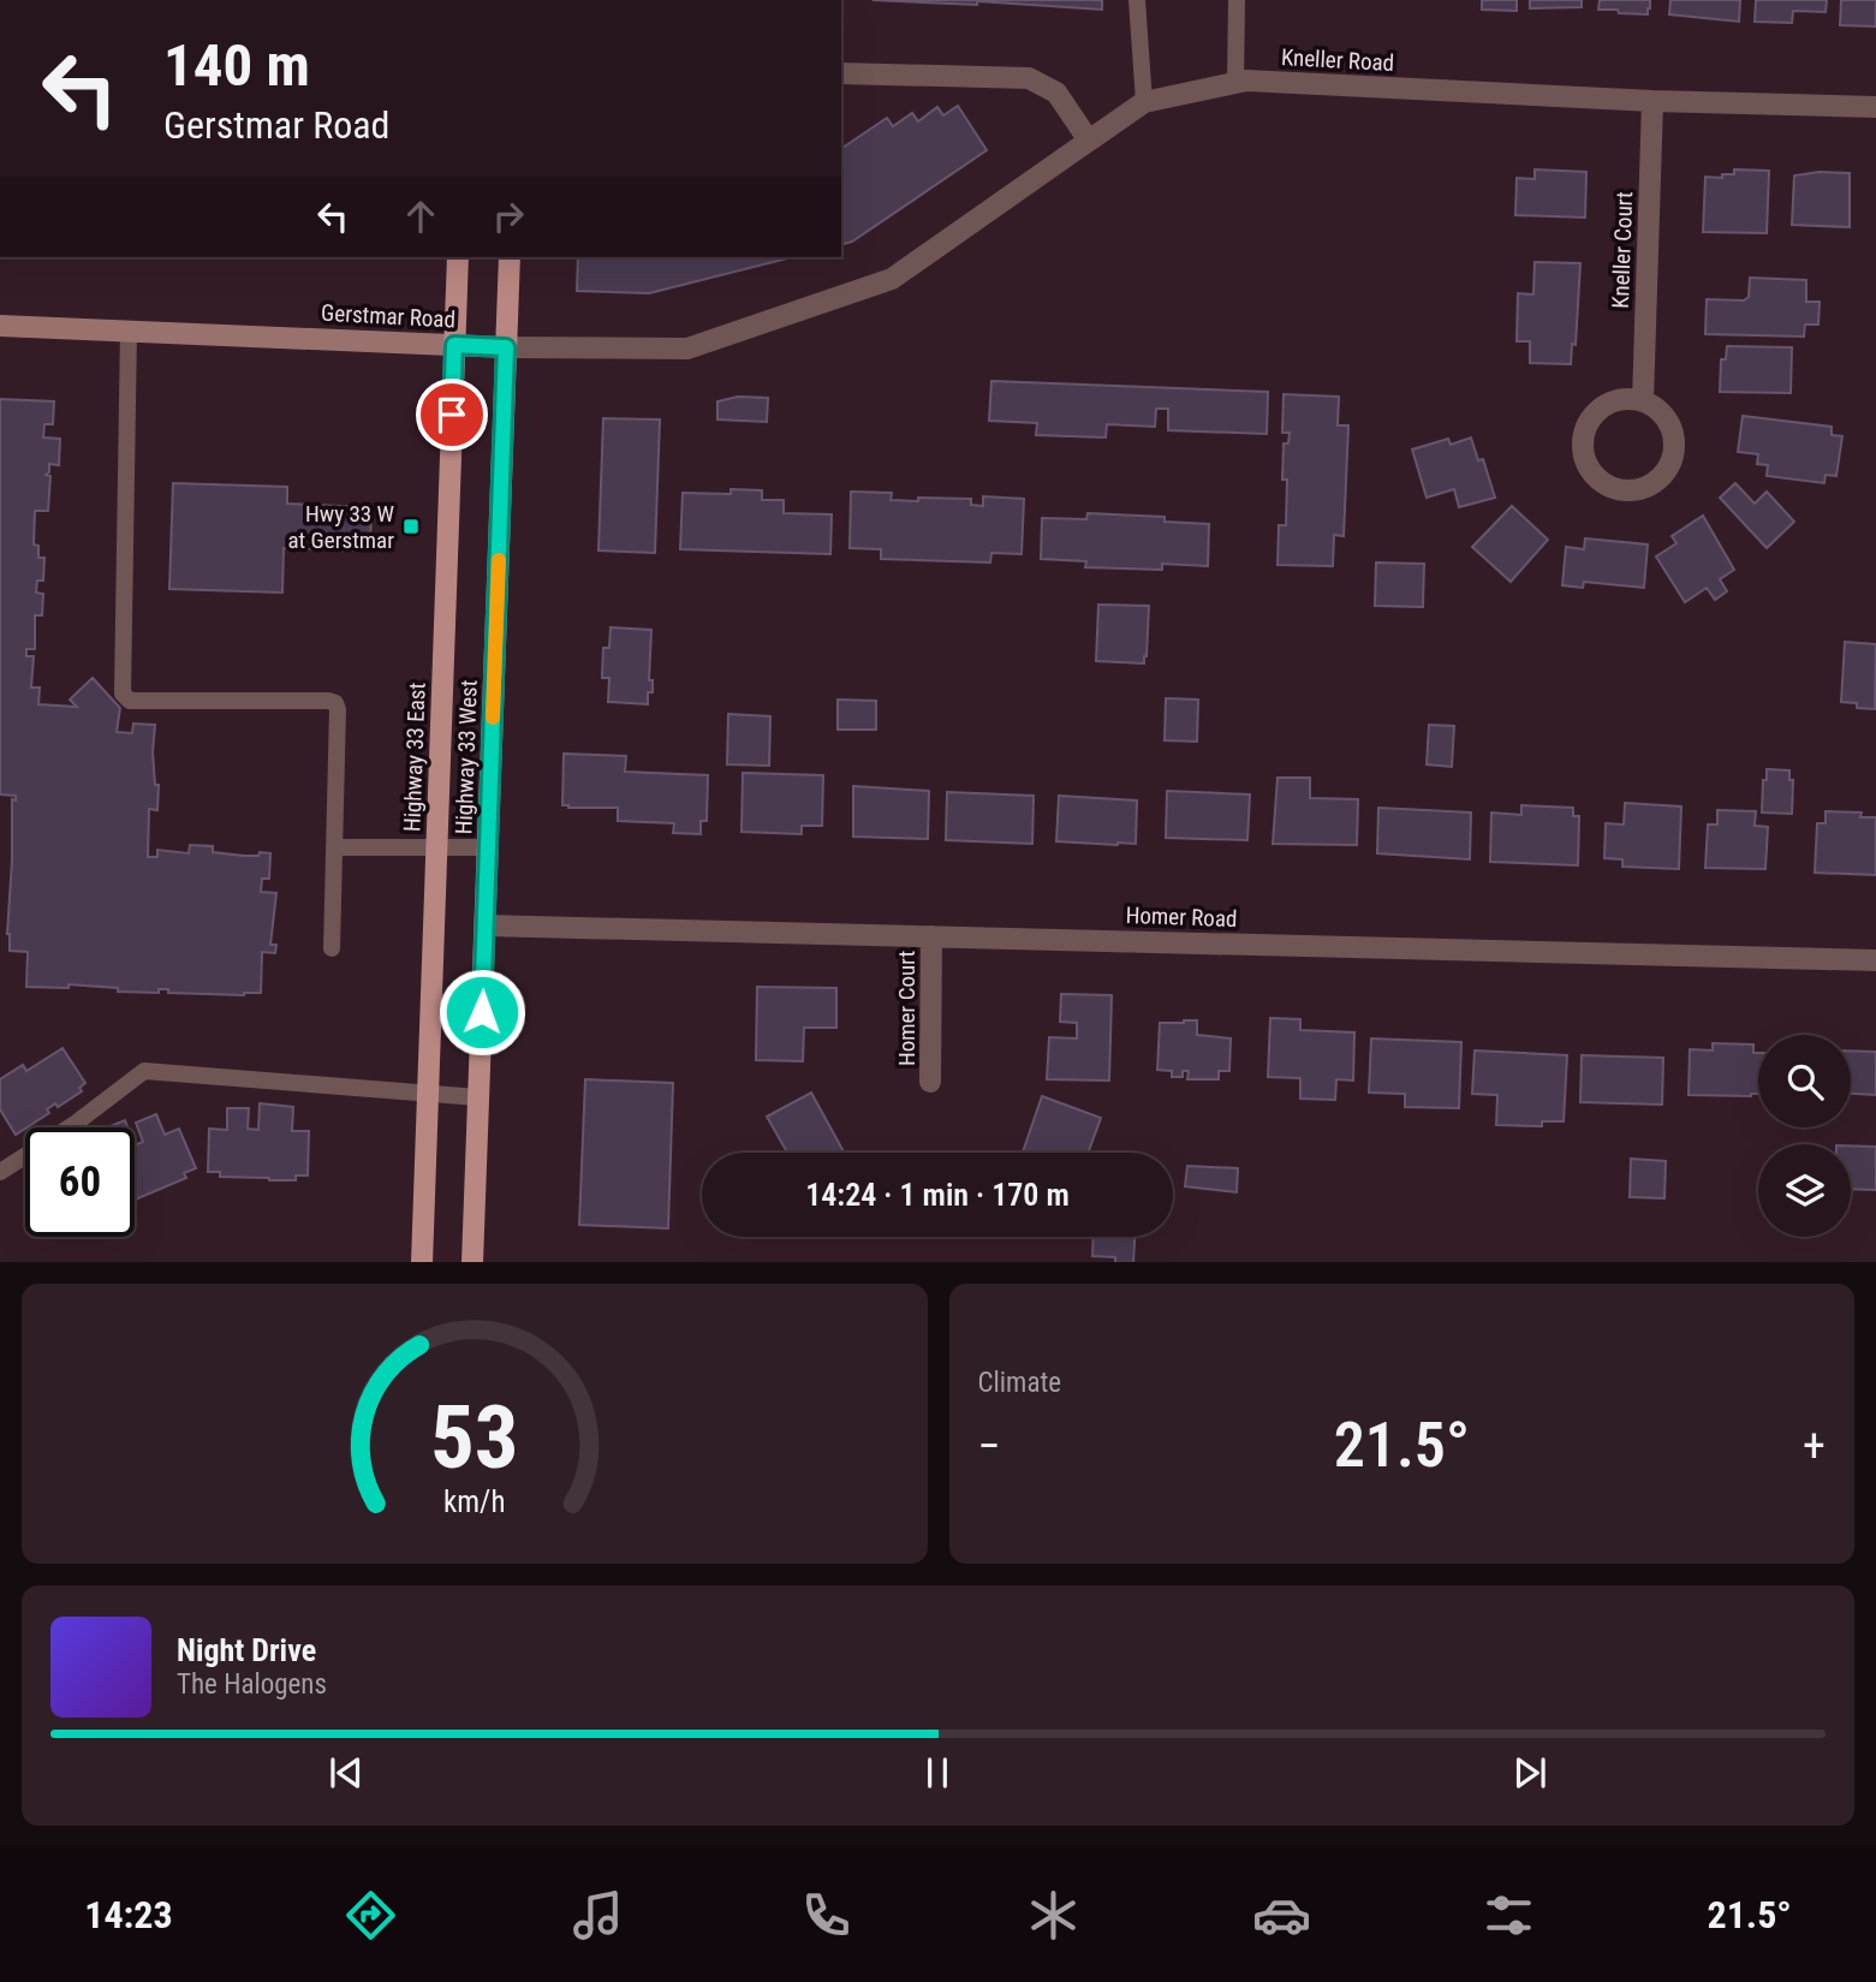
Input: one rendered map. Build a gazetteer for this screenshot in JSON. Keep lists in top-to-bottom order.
{
  "streets": {
    "main road": ["Highway 33 East", "Highway 33 West"],
    "street": [
      "Kneller Road",
      "Kneller Court",
      "Gerstmar Road",
      "Homer Road",
      "Homer Court"
    ]
  },
  "crossings": [
    ["Kneller Road", "Kneller Court"],
    ["Kneller Road", "Gerstmar Road"],
    ["Gerstmar Road", "Highway 33 East"],
    ["Gerstmar Road", "Highway 33 West"],
    ["Highway 33 West", "Homer Road"],
    ["Homer Road", "Homer Court"]
  ],
  "places": {
    "transit": ["Hwy 33 W at Gerstmar"]
  },
  "page": {
    "turn": ["140 m", "Gerstmar Road"],
    "limit": "60",
    "trip": "14:24 · 1 min · 170 m",
    "tile": "Climate",
    "heat": ["−", "21.5°", "+"],
    "song": ["Night Drive", "The Halogens"],
    "tabs": ["14:23", "21.5°"],
    "gauge": ["53", "km/h"]
  }
}
